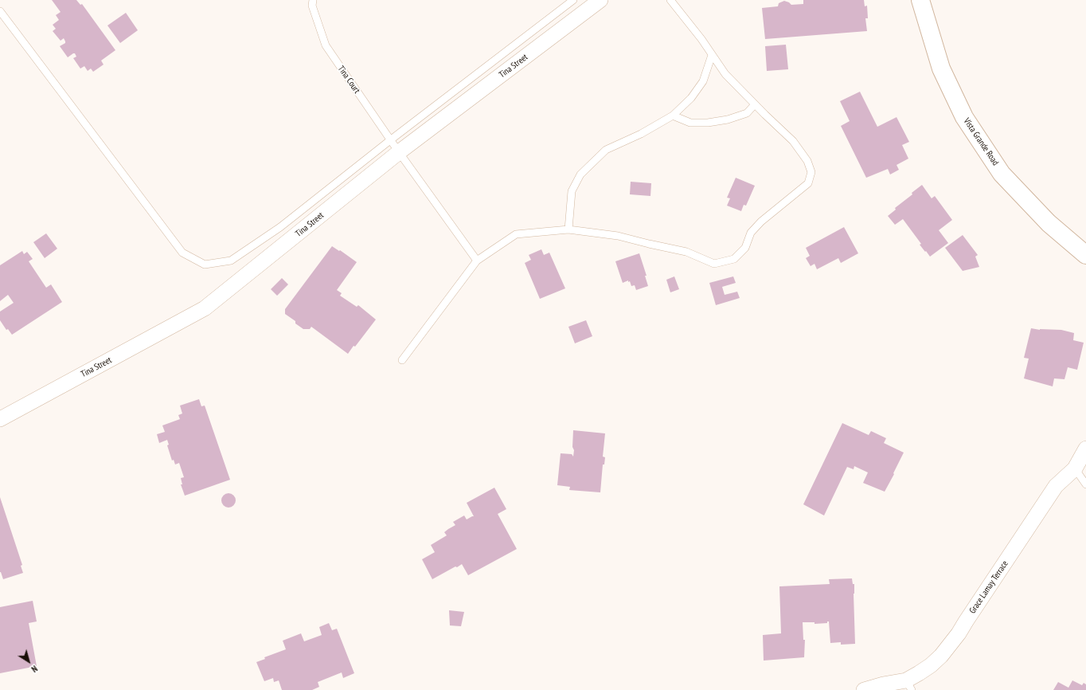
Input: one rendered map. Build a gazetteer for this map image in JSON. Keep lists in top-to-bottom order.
{
  "streets": {
    "street": ["Tina Street", "Vista Grande Road", "Grace Lamay Terrace"],
    "lane": ["Tina Court"]
  },
  "crossings": [
    ["Tina Street", "Tina Court"]
  ],
  "north": "bottom right"
}
